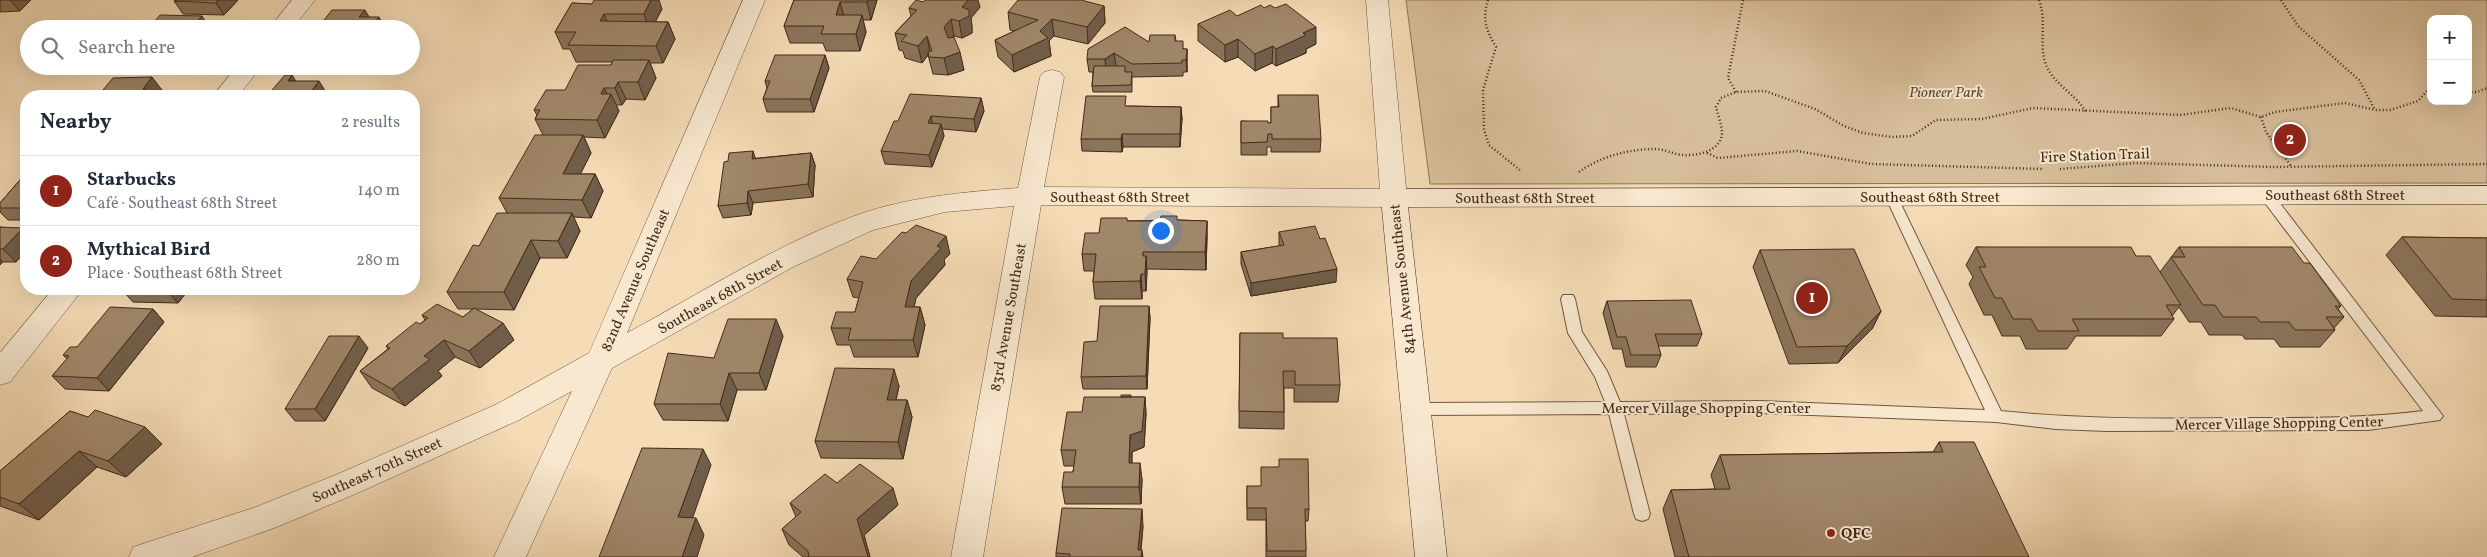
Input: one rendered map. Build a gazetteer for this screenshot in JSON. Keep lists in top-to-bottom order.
{
  "streets": {
    "street": [
      "Southeast 68th Street",
      "84th Avenue Southeast",
      "82nd Avenue Southeast",
      "83rd Avenue Southeast",
      "Southeast 70th Street"
    ],
    "lane": ["Mercer Village Shopping Center"],
    "path": ["Fire Station Trail"]
  },
  "crossings": [
    ["Southeast 68th Street", "84th Avenue Southeast"],
    ["Southeast 68th Street", "82nd Avenue Southeast"],
    ["Southeast 68th Street", "83rd Avenue Southeast"],
    ["Southeast 68th Street", "Mercer Village Shopping Center"],
    ["Southeast 68th Street", "Southeast 70th Street"],
    ["84th Avenue Southeast", "Mercer Village Shopping Center"],
    ["82nd Avenue Southeast", "Southeast 70th Street"]
  ],
  "parks": ["Pioneer Park"],
  "places": ["QFC"],
  "page": {
    "map_buttons": ["+", "−"],
    "search": "Search here",
    "heading": ["Nearby", "2 results"],
    "pins": ["2", "1"],
    "list": [
      {
        "mark": "1",
        "name": "Starbucks",
        "note": "Café · Southeast 68th Street",
        "value": "140 m"
      },
      {
        "mark": "2",
        "name": "Mythical Bird",
        "note": "Place · Southeast 68th Street",
        "value": "280 m"
      }
    ]
  }
}
